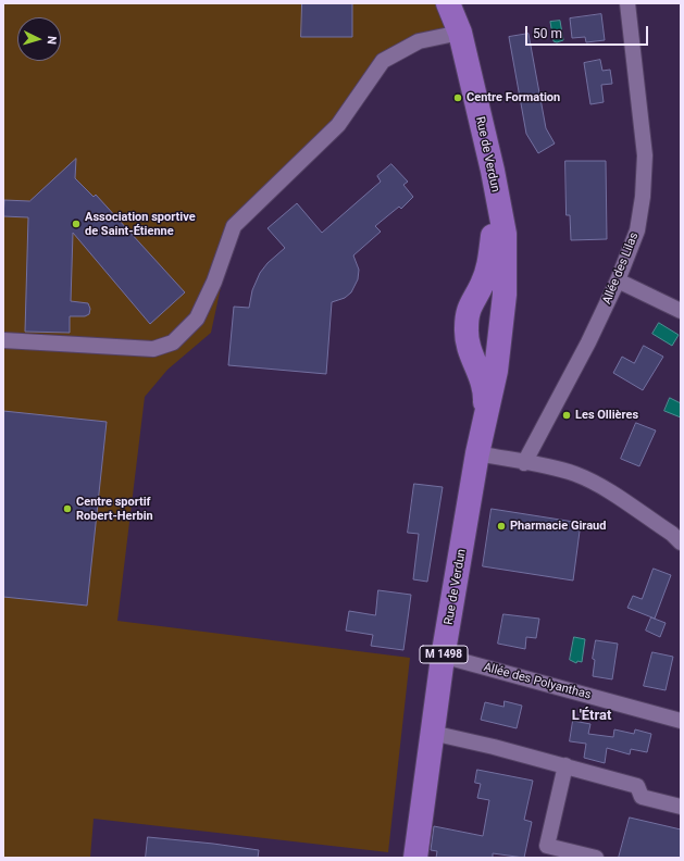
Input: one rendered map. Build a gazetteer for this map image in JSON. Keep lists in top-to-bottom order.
{
  "streets": {
    "main road": ["Rue de Verdun", "M 1498"],
    "street": ["Allée des Lilas", "Allée des Polyanthas"]
  },
  "crossings": [
    ["Rue de Verdun", "Allée des Polyanthas"]
  ],
  "districts": ["L'Étrat"],
  "places": [
    "Centre Formation",
    "Association sportive de Saint-Étienne",
    "Les Ollières",
    "Centre sportif Robert-Herbin",
    "Pharmacie Giraud"
  ],
  "scale_bar": "50 m",
  "north": "right"
}
